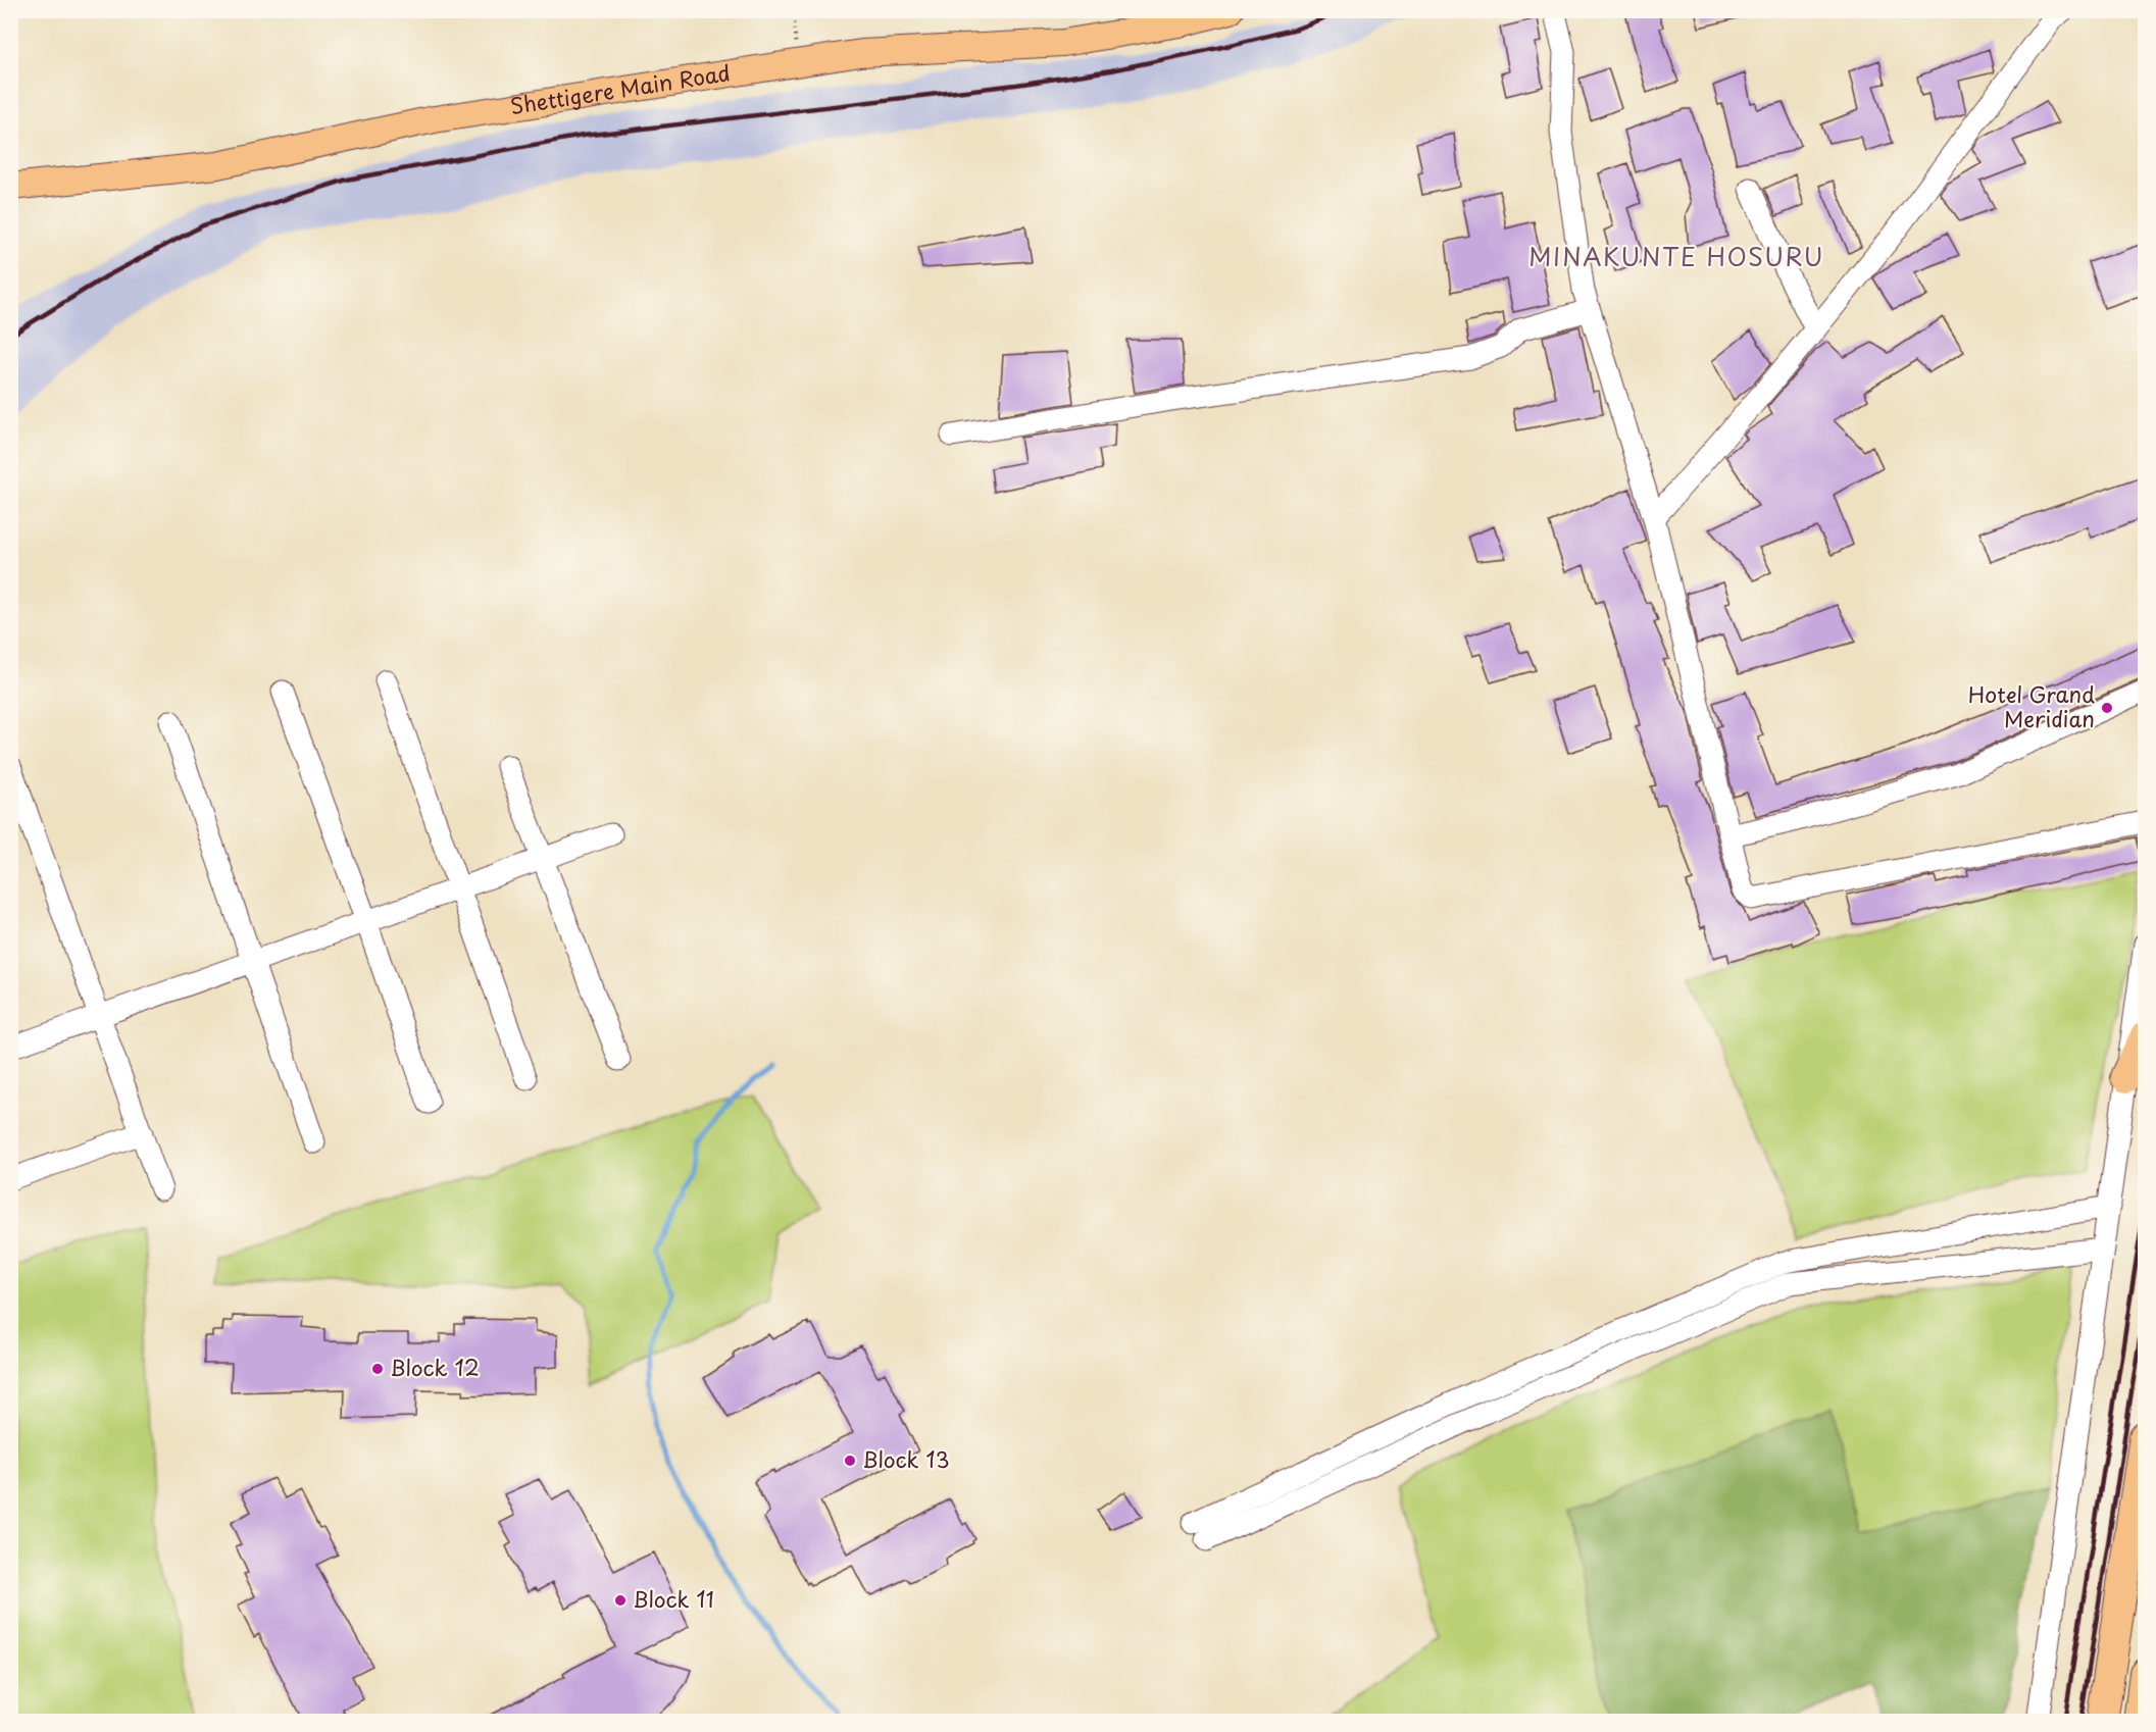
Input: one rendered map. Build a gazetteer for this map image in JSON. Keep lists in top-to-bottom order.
{
  "streets": {
    "main road": ["Shettigere Main Road"]
  },
  "districts": ["MINAKUNTE HOSURU"],
  "places": [
    "Hotel Grand Meridian",
    "Block 12",
    "Block 13",
    "Block 11"
  ]
}
